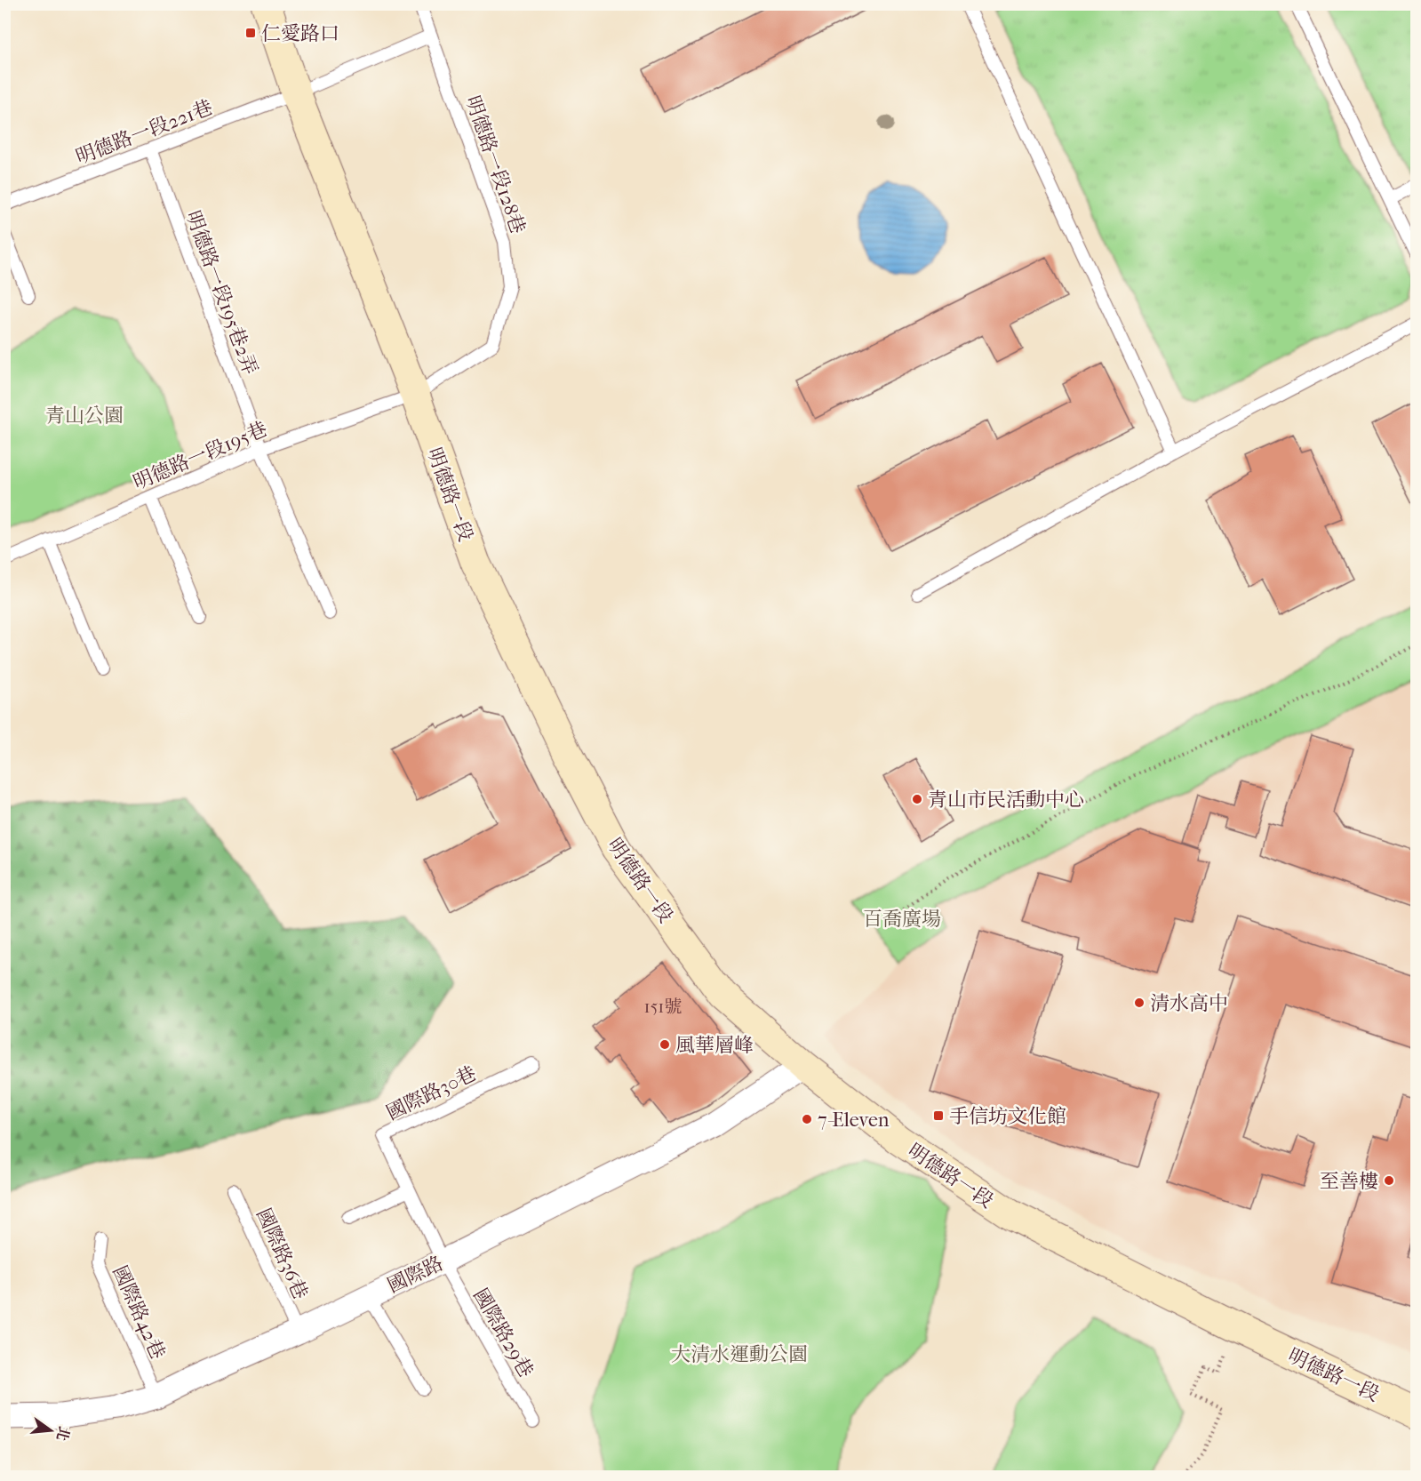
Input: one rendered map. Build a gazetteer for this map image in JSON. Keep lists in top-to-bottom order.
{
  "streets": {
    "street": ["明德路一段", "國際路"],
    "lane": [
      "明德路一段221巷",
      "明德路一段128巷",
      "明德路一段195巷2弄",
      "明德路一段195巷",
      "國際路30巷",
      "國際路36巷",
      "國際路42巷",
      "國際路29巷"
    ]
  },
  "crossings": [
    ["明德路一段221巷", "明德路一段128巷"],
    ["明德路一段221巷", "明德路一段195巷2弄"],
    ["明德路一段221巷", "明德路一段"],
    ["明德路一段128巷", "明德路一段195巷"],
    ["明德路一段128巷", "明德路一段"],
    ["明德路一段195巷2弄", "明德路一段195巷"],
    ["明德路一段195巷", "明德路一段"],
    ["明德路一段", "國際路"],
    ["國際路30巷", "國際路"],
    ["國際路30巷", "國際路29巷"],
    ["國際路36巷", "國際路"],
    ["國際路", "國際路42巷"],
    ["國際路", "國際路29巷"]
  ],
  "parks": ["青山公園", "百喬廣場", "大清水運動公園"],
  "places": {
    "transit": ["仁愛路口", "手信坊文化館"],
    "other": [
      "青山市民活動中心",
      "清水高中",
      "風華層峰",
      "7-Eleven",
      "至善樓"
    ]
  },
  "house_numbers": ["151號"],
  "north": "right"
}
